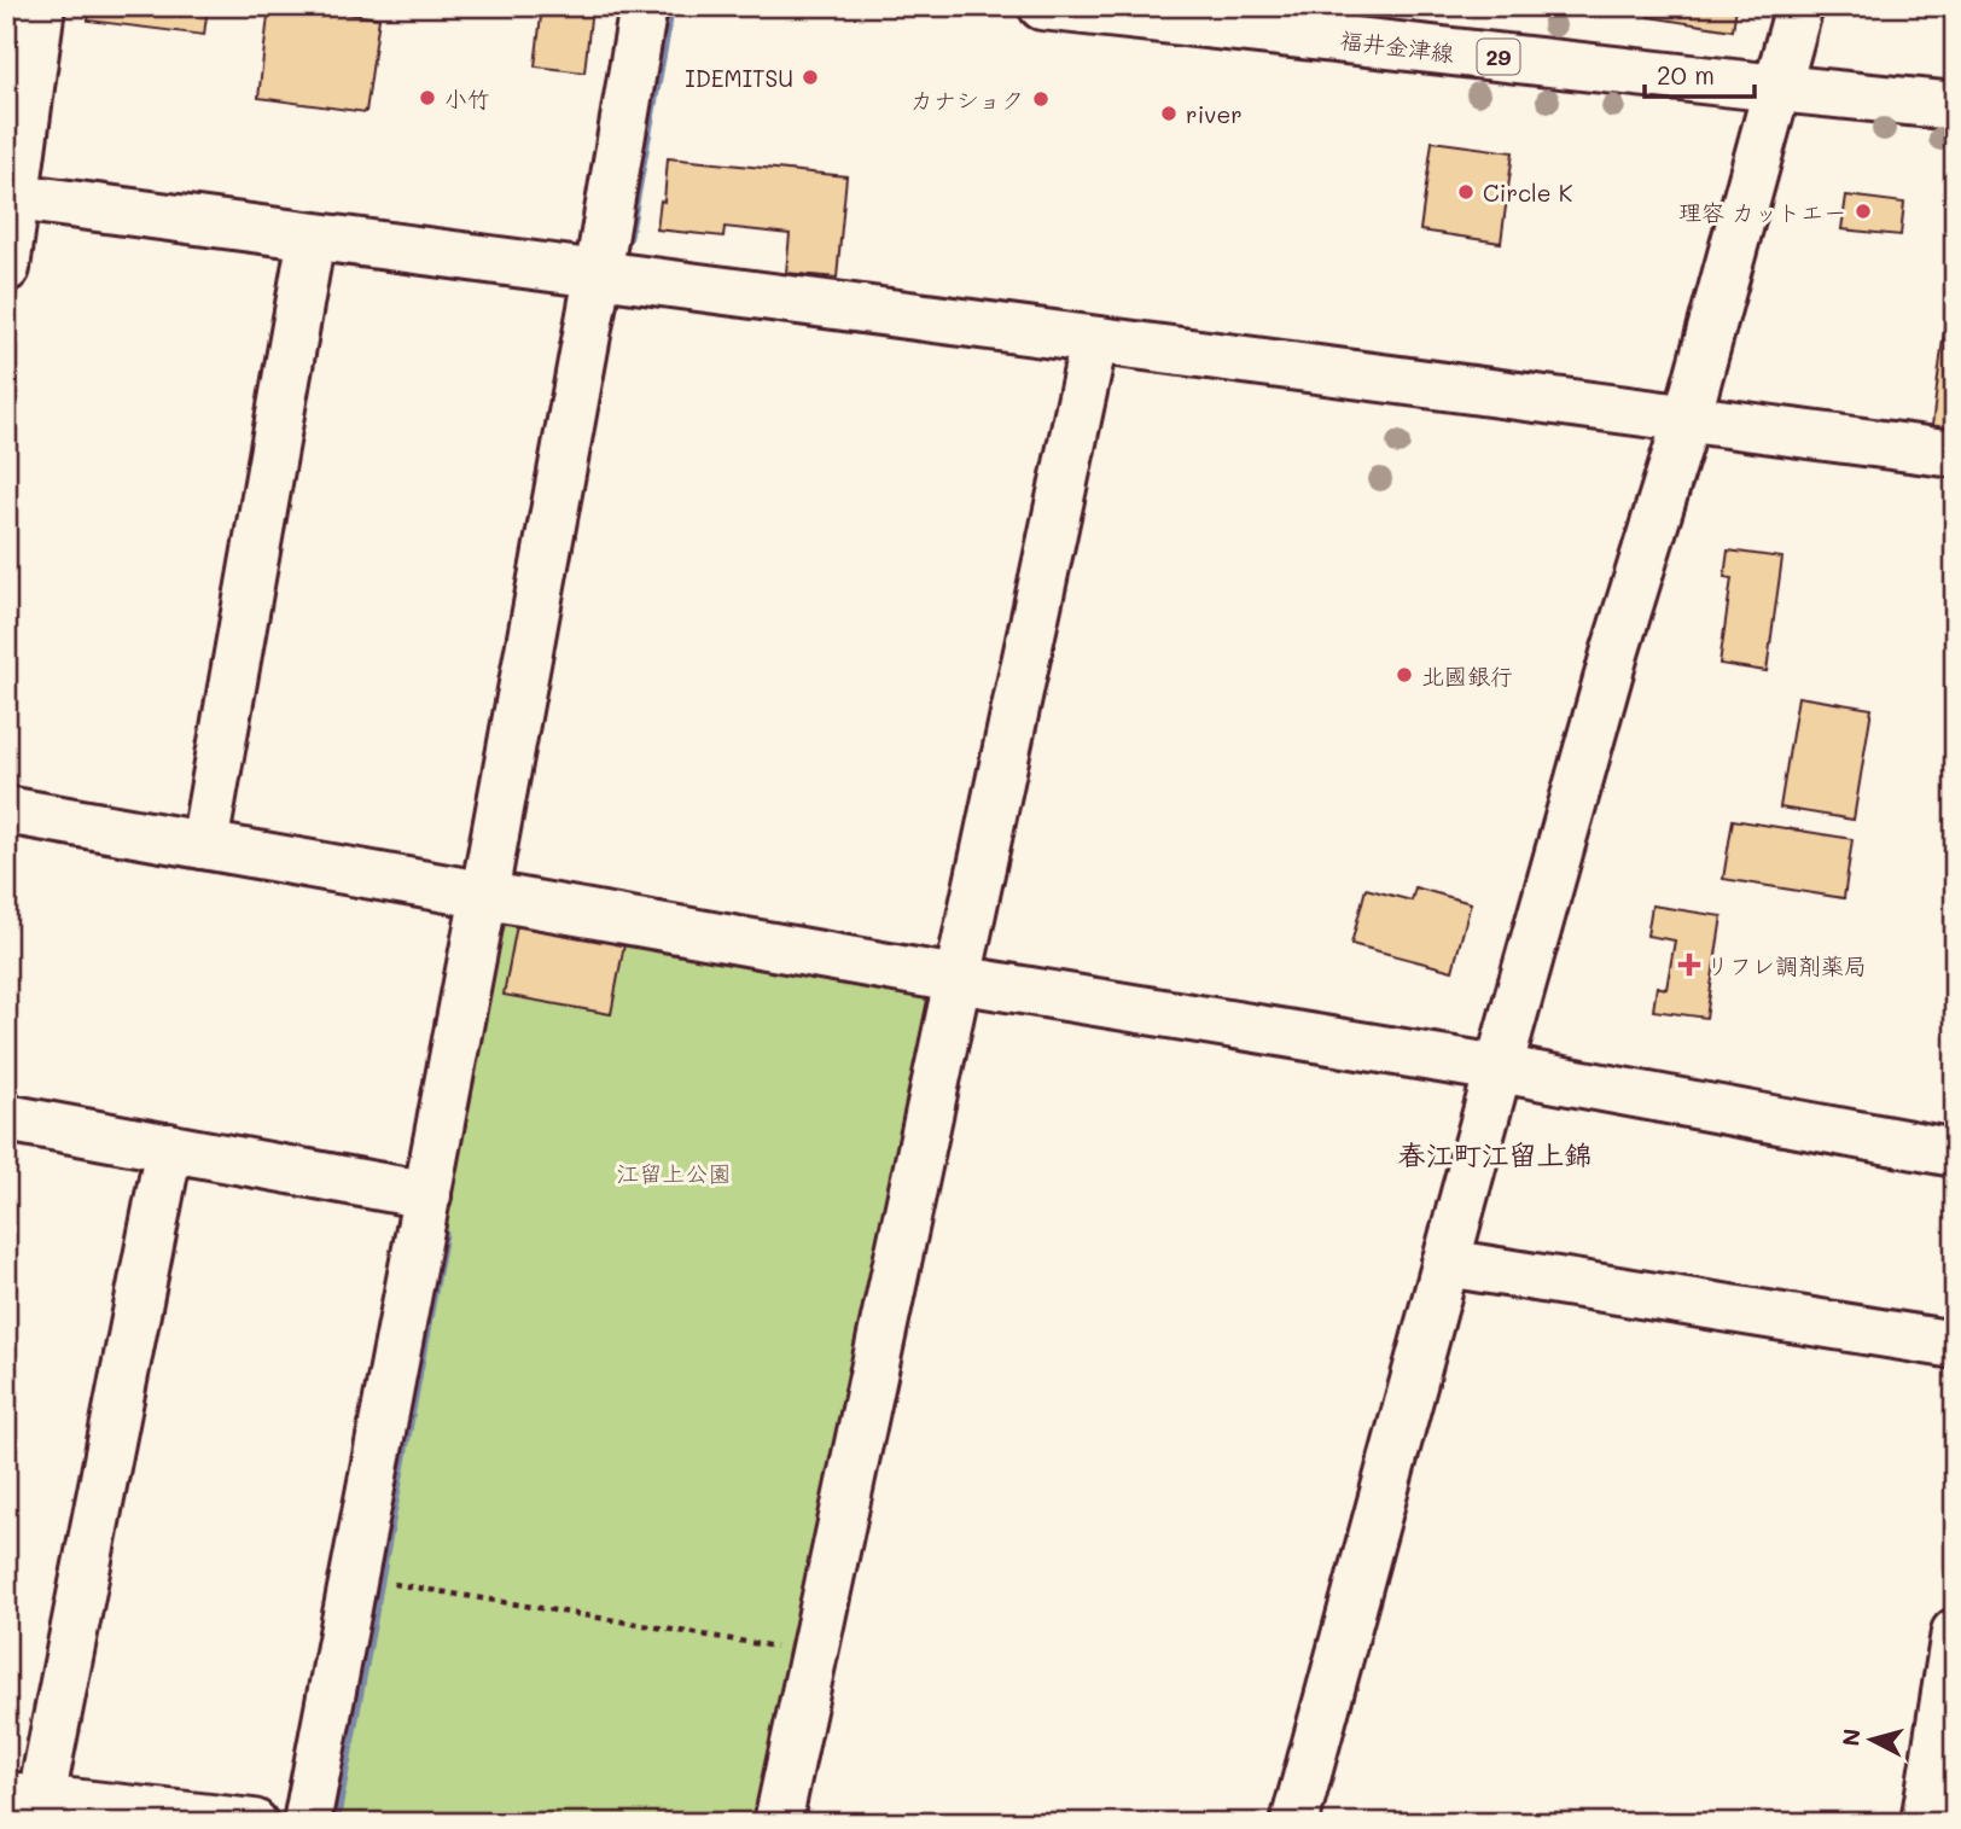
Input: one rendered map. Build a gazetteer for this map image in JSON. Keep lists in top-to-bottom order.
{
  "streets": {
    "street": ["福井金津線", "29"]
  },
  "districts": ["春江町江留上錦"],
  "parks": ["江留上公園"],
  "places": {
    "other": [
      "IDEMITSU",
      "小竹",
      "カナショク",
      "river",
      "Circle K",
      "理容 カットエー",
      "北國銀行"
    ],
    "health": ["リフレ調剤薬局"]
  },
  "scale_bar": "20 m",
  "north": "left"
}
